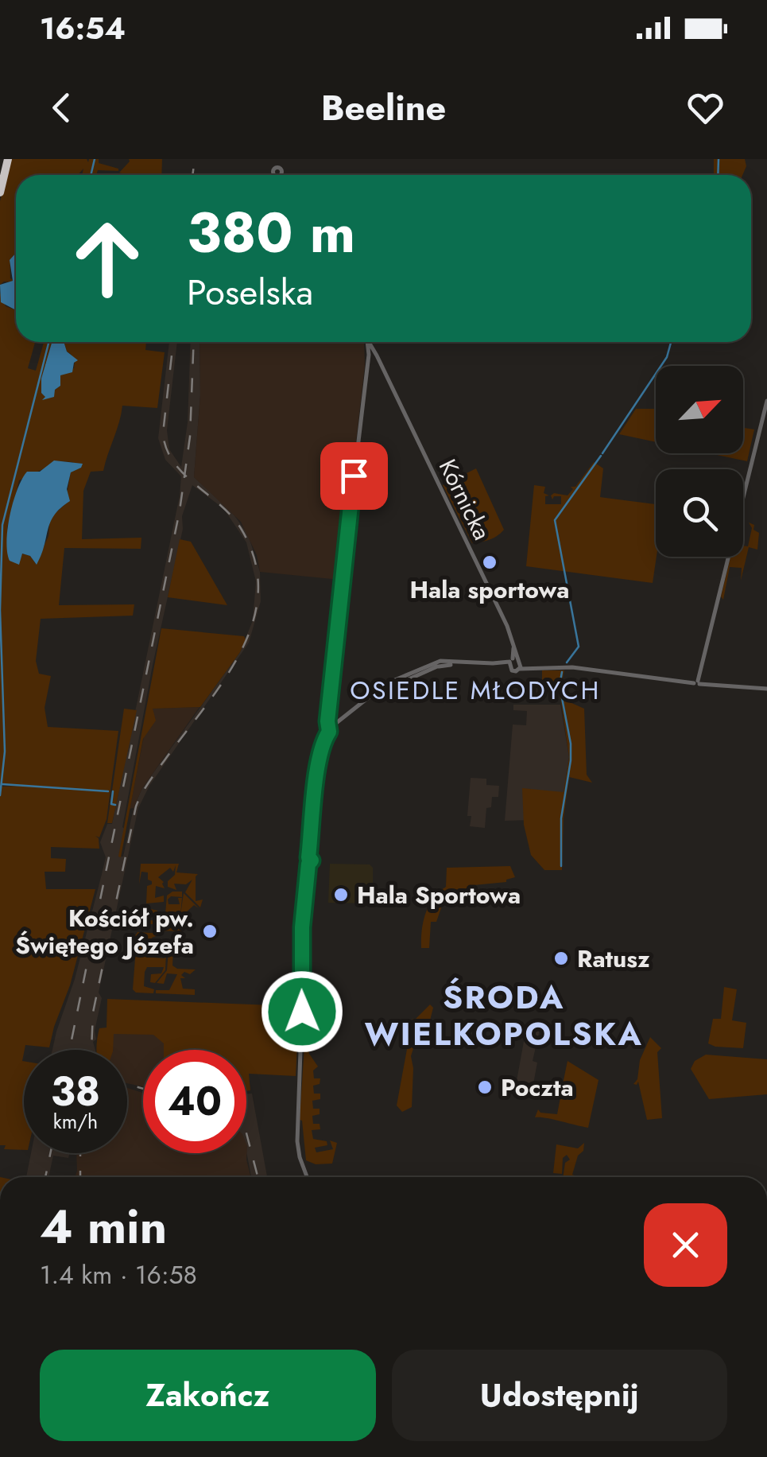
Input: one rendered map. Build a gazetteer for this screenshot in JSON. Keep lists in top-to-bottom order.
{
  "streets": {
    "street": ["Kórnicka"]
  },
  "districts": ["OSIEDLE MŁODYCH", "ŚRODA WIELKOPOLSKA"],
  "places": [
    "Hala sportowa",
    "Hala Sportowa",
    "Kościół pw. Świętego Józefa",
    "Ratusz",
    "Poczta"
  ],
  "north": "top right",
  "page": {
    "status": "16:54",
    "header": "Beeline",
    "turn": ["380 m", "Poselska"],
    "speed": "38 km/h",
    "limit": "40",
    "heading": ["4 min", "1.4 km · 16:58"],
    "buttons": ["Zakończ", "Udostępnij"]
  }
}
